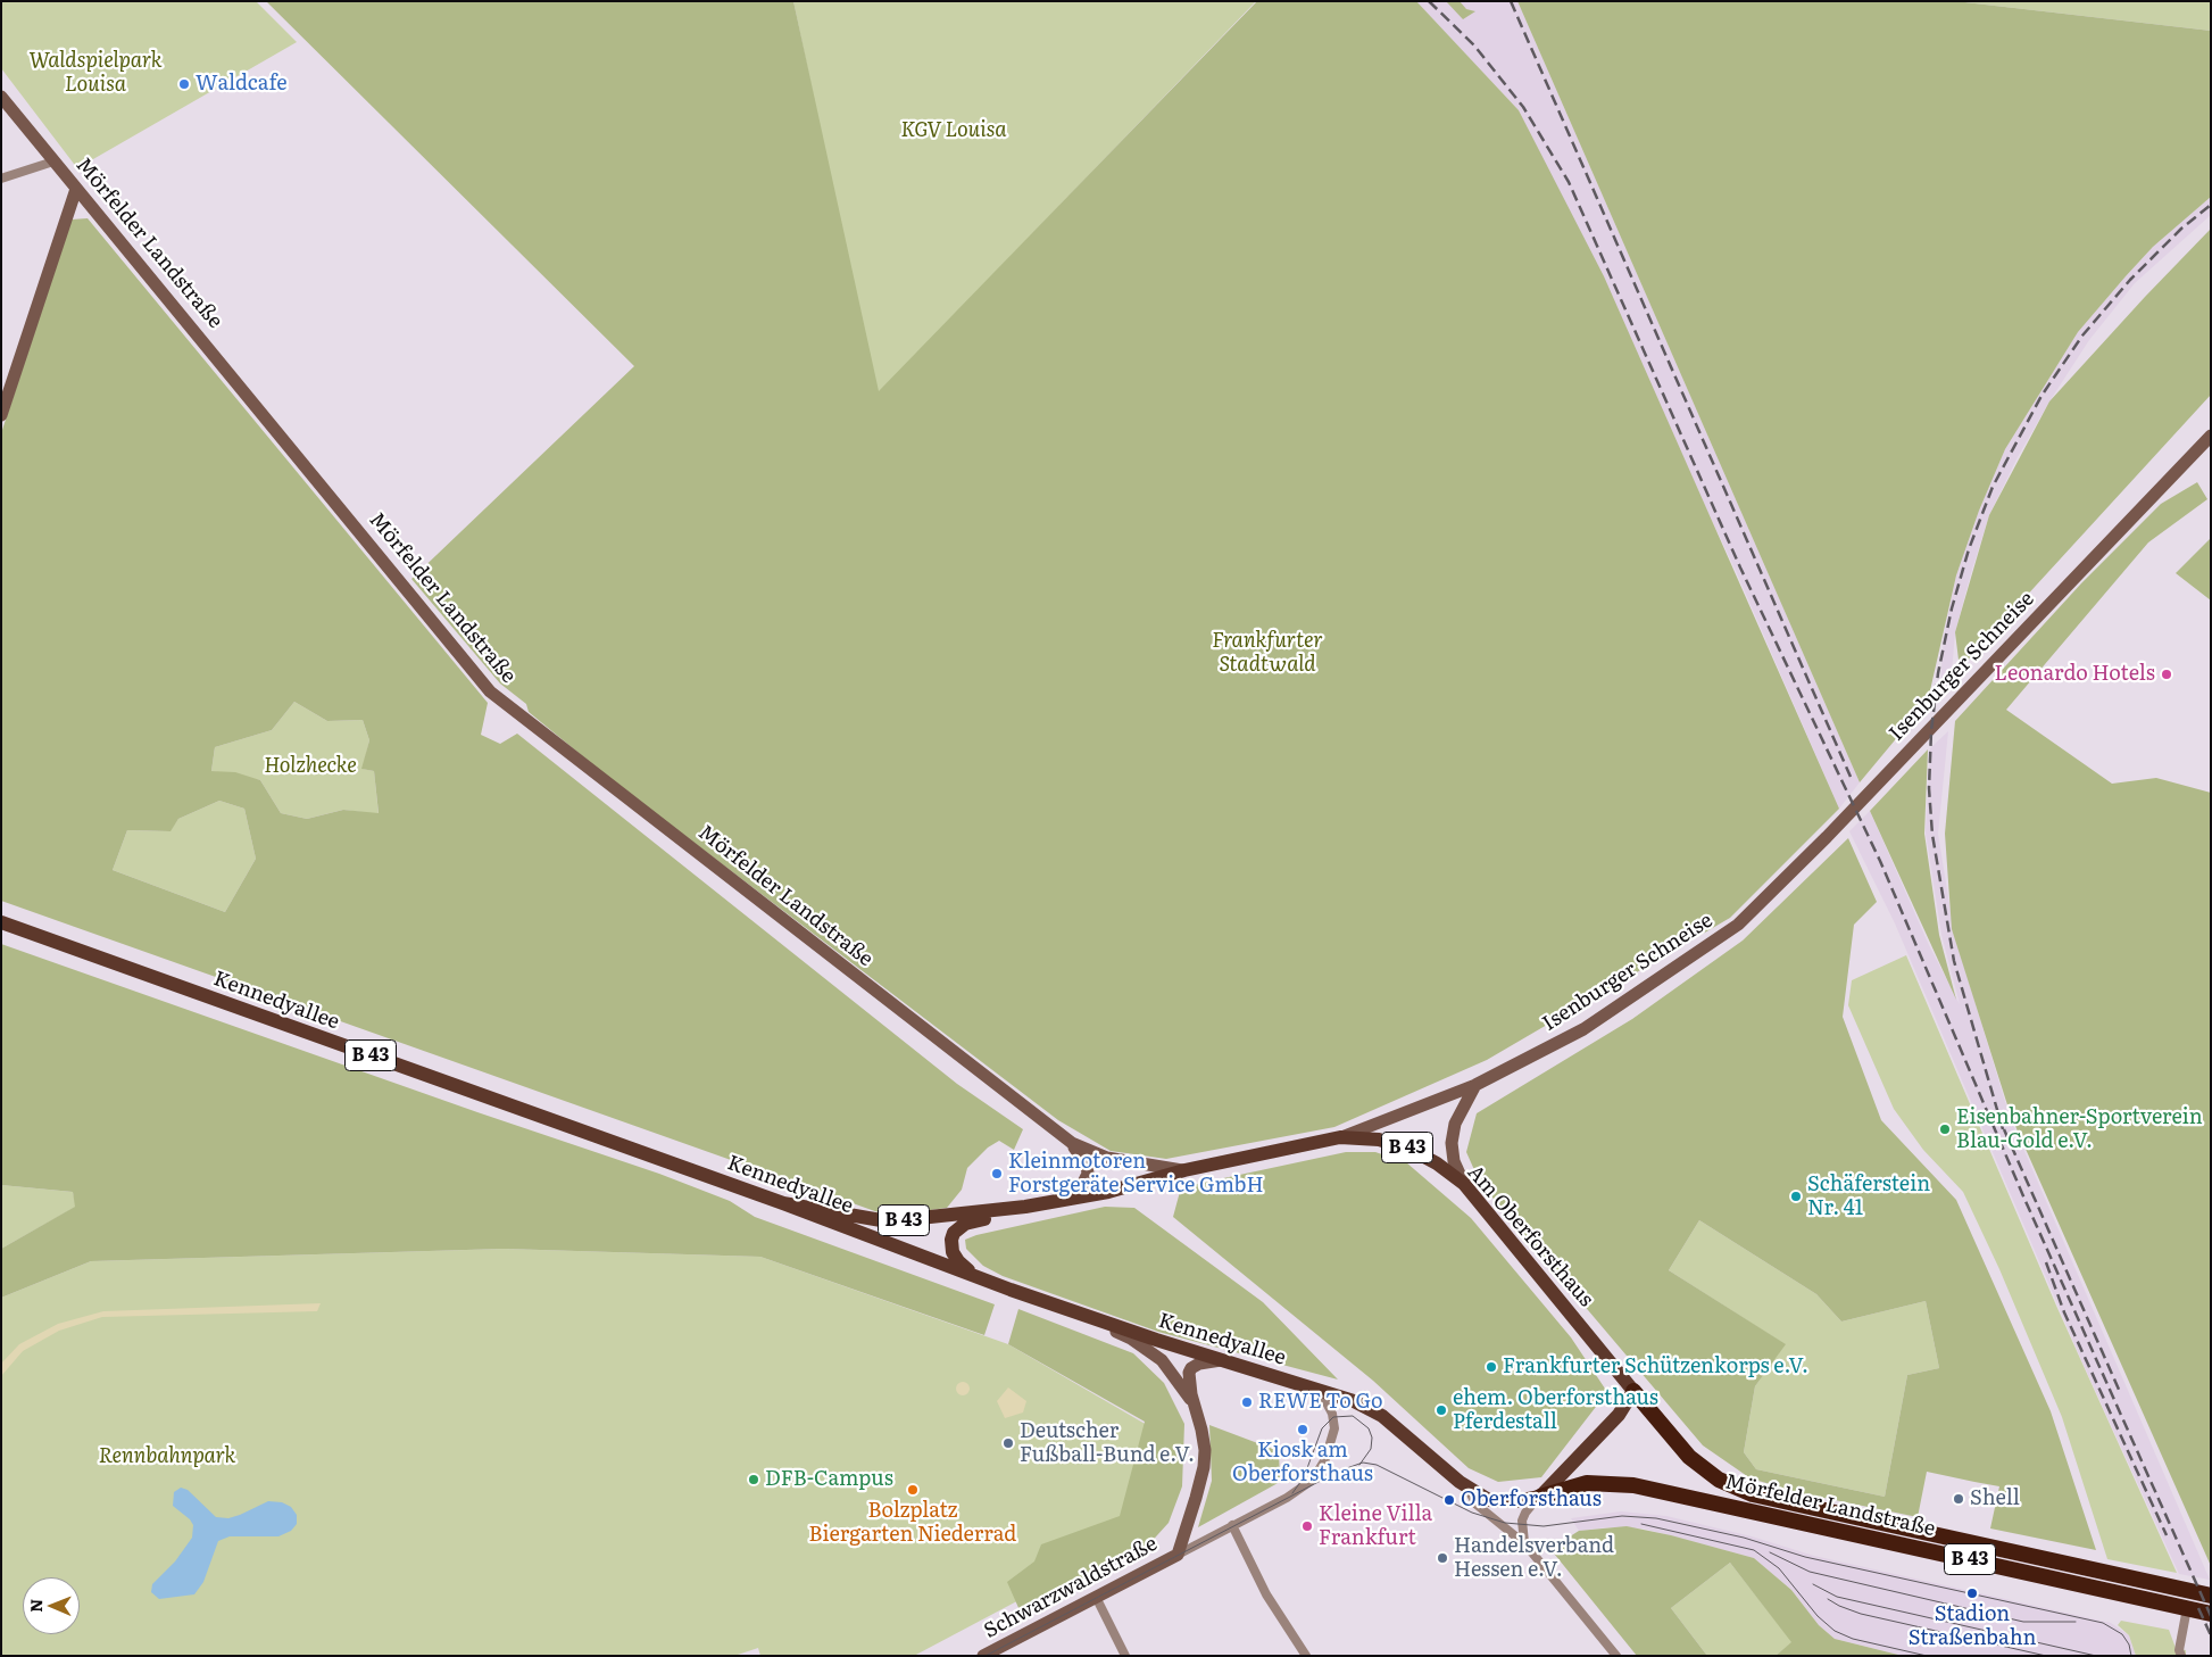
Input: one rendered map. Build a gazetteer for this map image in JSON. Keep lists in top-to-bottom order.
{
  "streets": {
    "highway": ["Mörfelder Landstraße", "B 43"],
    "main road": [
      "Isenburger Schneise",
      "Kennedyallee",
      "Am Oberforsthaus",
      "Schwarzwaldstraße"
    ]
  },
  "crossings": [
    ["Mörfelder Landstraße", "Isenburger Schneise"],
    ["Mörfelder Landstraße", "Kennedyallee"],
    ["Mörfelder Landstraße", "Am Oberforsthaus"],
    ["Isenburger Schneise", "Kennedyallee"],
    ["Isenburger Schneise", "Am Oberforsthaus"],
    ["Kennedyallee", "Schwarzwaldstraße"]
  ],
  "parks": [
    "Waldspielpark Louisa",
    "KGV Louisa",
    "Frankfurter Stadtwald",
    "Holzhecke",
    "Rennbahnpark"
  ],
  "places": [
    "Waldcafe",
    "Leonardo Hotels",
    "Eisenbahner-Sportverein Blau-Gold e.V.",
    "Kleinmotoren Forstgeräte Service GmbH",
    "Schäferstein Nr. 41",
    "Frankfurter Schützenkorps e.V.",
    "REWE To Go",
    "ehem. Oberforsthaus Pferdestall",
    "Kiosk am Oberforsthaus",
    "Deutscher Fußball-Bund e.V.",
    "DFB-Campus",
    "Bolzplatz Biergarten Niederrad",
    "Shell",
    "Oberforsthaus",
    "Kleine Villa Frankfurt",
    "Handelsverband Hessen e.V.",
    "Stadion Straßenbahn"
  ],
  "north": "left"
}
